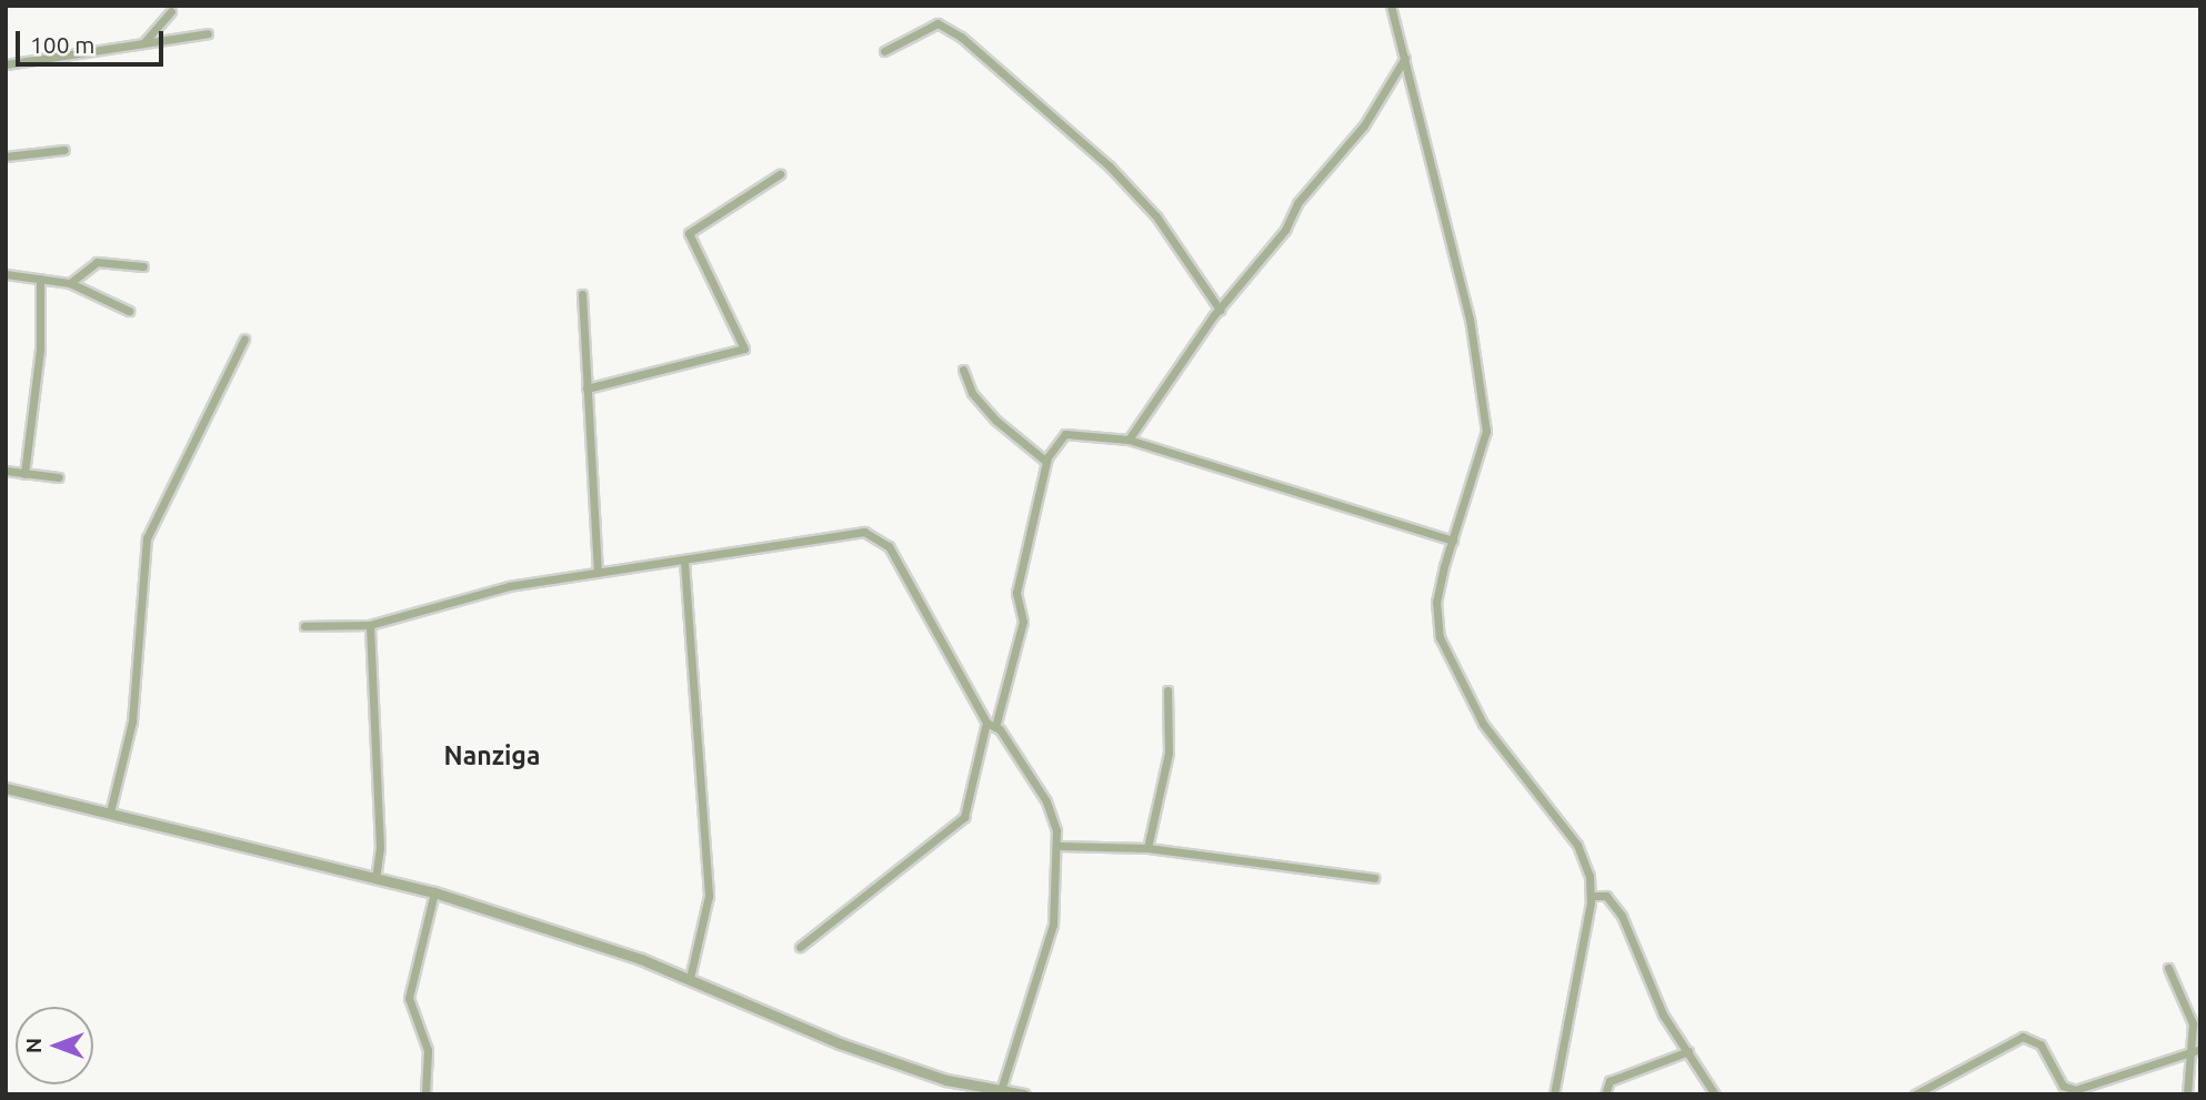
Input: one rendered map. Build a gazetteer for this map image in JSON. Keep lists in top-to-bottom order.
{
  "districts": ["Nanziga"],
  "scale_bar": "100 m",
  "north": "left"
}
